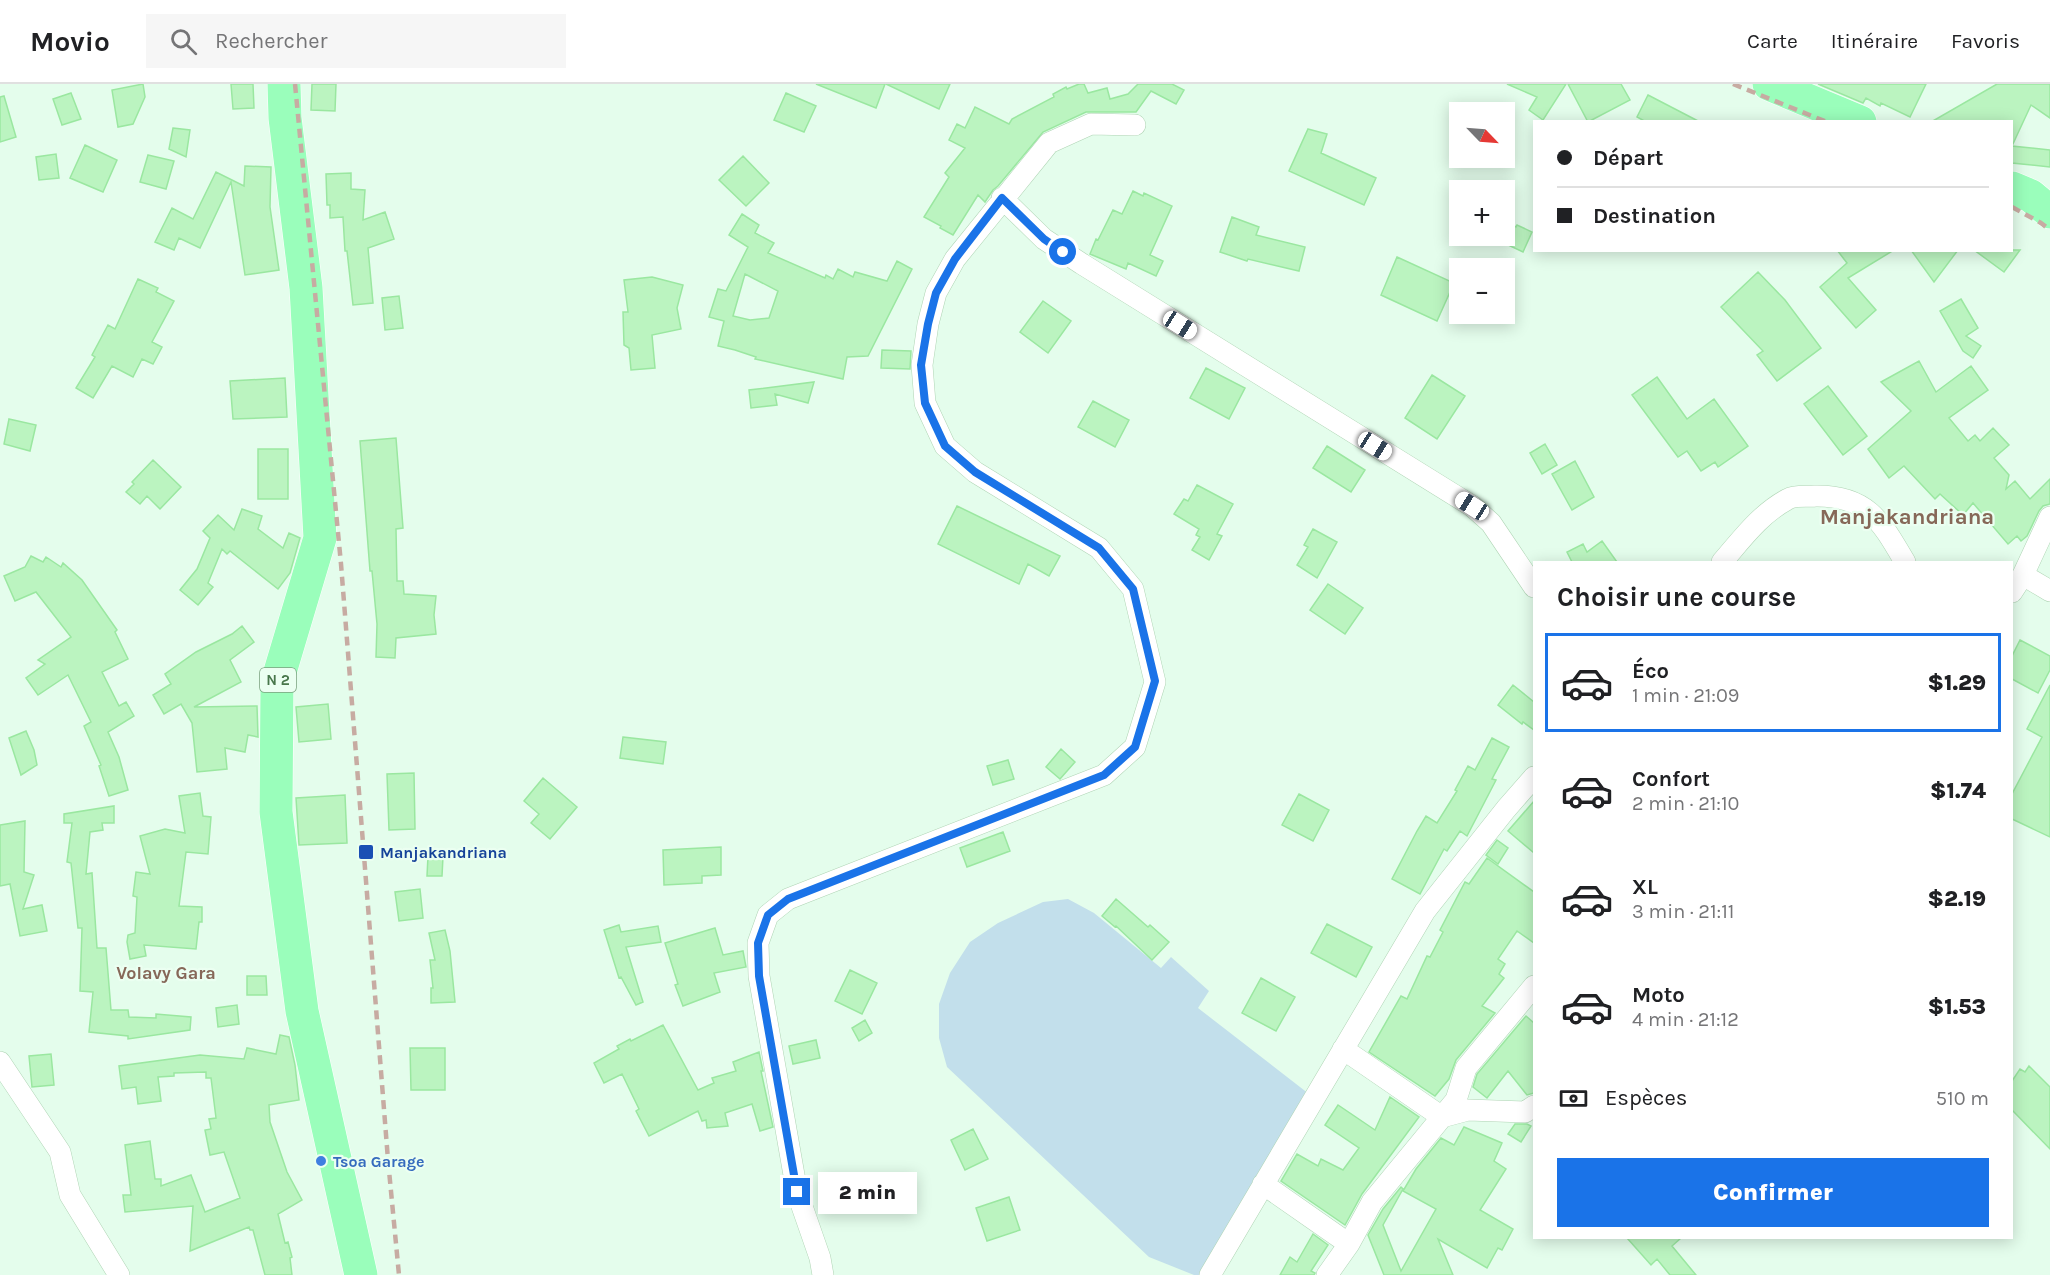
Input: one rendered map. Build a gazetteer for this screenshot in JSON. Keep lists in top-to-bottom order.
{
  "streets": {
    "main road": ["N 2"]
  },
  "districts": ["Manjakandriana", "Volavy Gara"],
  "places": {
    "transit": ["Manjakandriana"],
    "other": ["Tsoa Garage"]
  },
  "north": "bottom right",
  "page": {
    "header": "Movio",
    "search": "Rechercher",
    "nav": ["Carte", "Itinéraire", "Favoris"],
    "map_buttons": ["+", "−"],
    "banner": ["Départ", "Destination"],
    "heading": "Choisir une course",
    "list": [
      {
        "name": "Éco",
        "note": "1 min · 21:09",
        "value": "$1.29"
      },
      {
        "name": "Confort",
        "note": "2 min · 21:10",
        "value": "$1.74"
      },
      {
        "name": "XL",
        "note": "3 min · 21:11",
        "value": "$2.19"
      },
      {
        "name": "Moto",
        "note": "4 min · 21:12",
        "value": "$1.53"
      }
    ],
    "pay": ["Espèces", "510 m"],
    "buttons": "Confirmer",
    "bubble": "2 min"
  }
}
